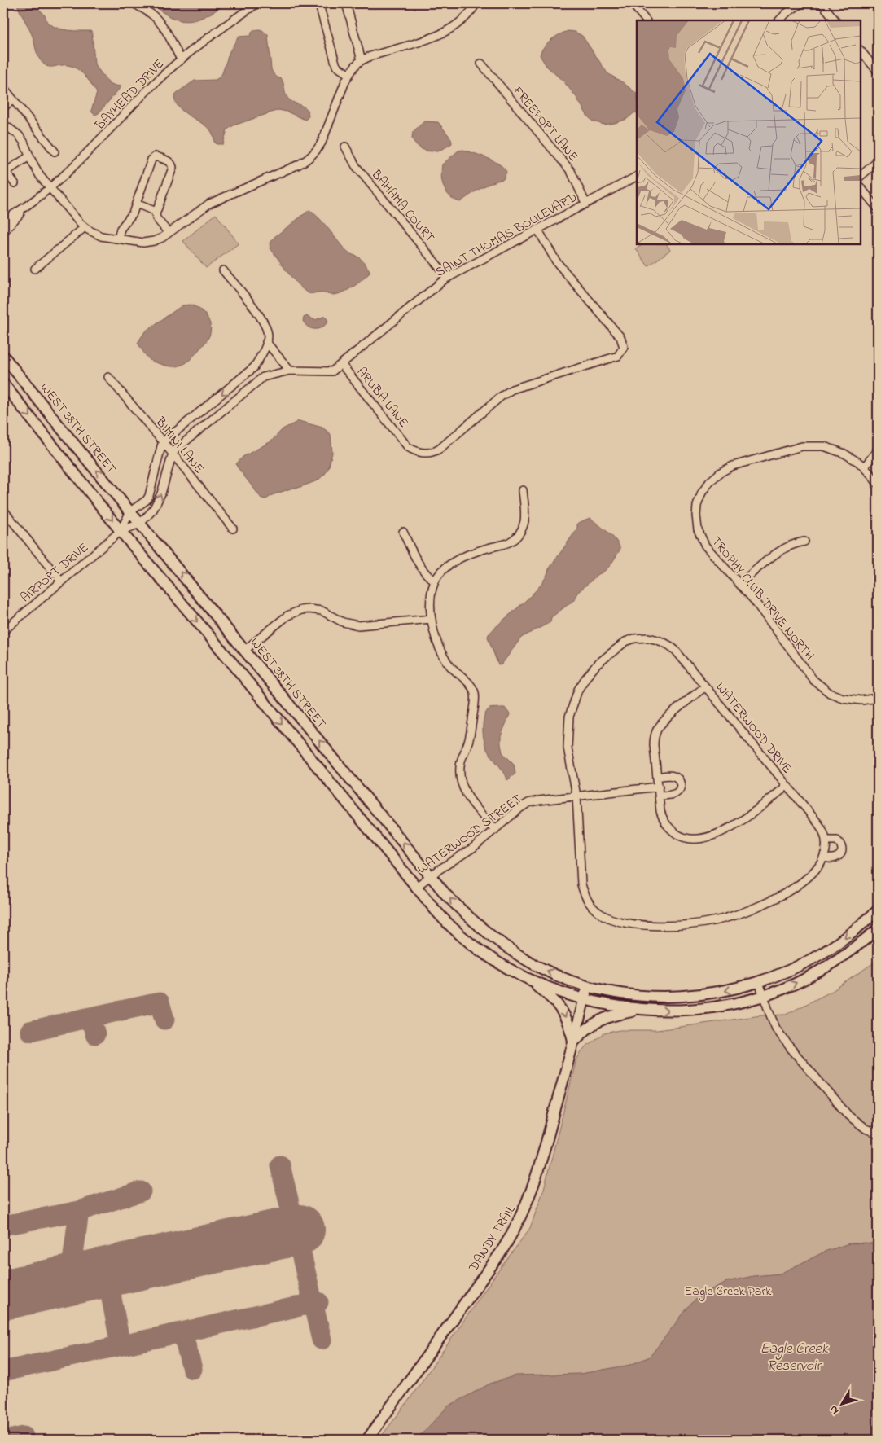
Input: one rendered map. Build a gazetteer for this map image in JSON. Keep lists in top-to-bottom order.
{
  "streets": {
    "main road": ["WEST 38TH STREET", "DANDY TRAIL"],
    "street": [
      "BAYHEAD DRIVE",
      "FREEPORT LANE",
      "BAHAMA COURT",
      "SAINT THOMAS BOULEVARD",
      "ARUBA LANE",
      "BIMINI LANE",
      "AIRPORT DRIVE",
      "TROPHY CLUB DRIVE NORTH",
      "WATERWOOD DRIVE",
      "WATERWOOD STREET"
    ]
  },
  "crossings": [
    ["FREEPORT LANE", "SAINT THOMAS BOULEVARD"],
    ["BAHAMA COURT", "SAINT THOMAS BOULEVARD"],
    ["SAINT THOMAS BOULEVARD", "ARUBA LANE"],
    ["SAINT THOMAS BOULEVARD", "BIMINI LANE"],
    ["WEST 38TH STREET", "WATERWOOD STREET"],
    ["WEST 38TH STREET", "DANDY TRAIL"],
    ["WATERWOOD DRIVE", "WATERWOOD STREET"]
  ],
  "water": ["Eagle Creek Reservoir"],
  "parks": ["Eagle Creek Park"],
  "north": "bottom left"
}
